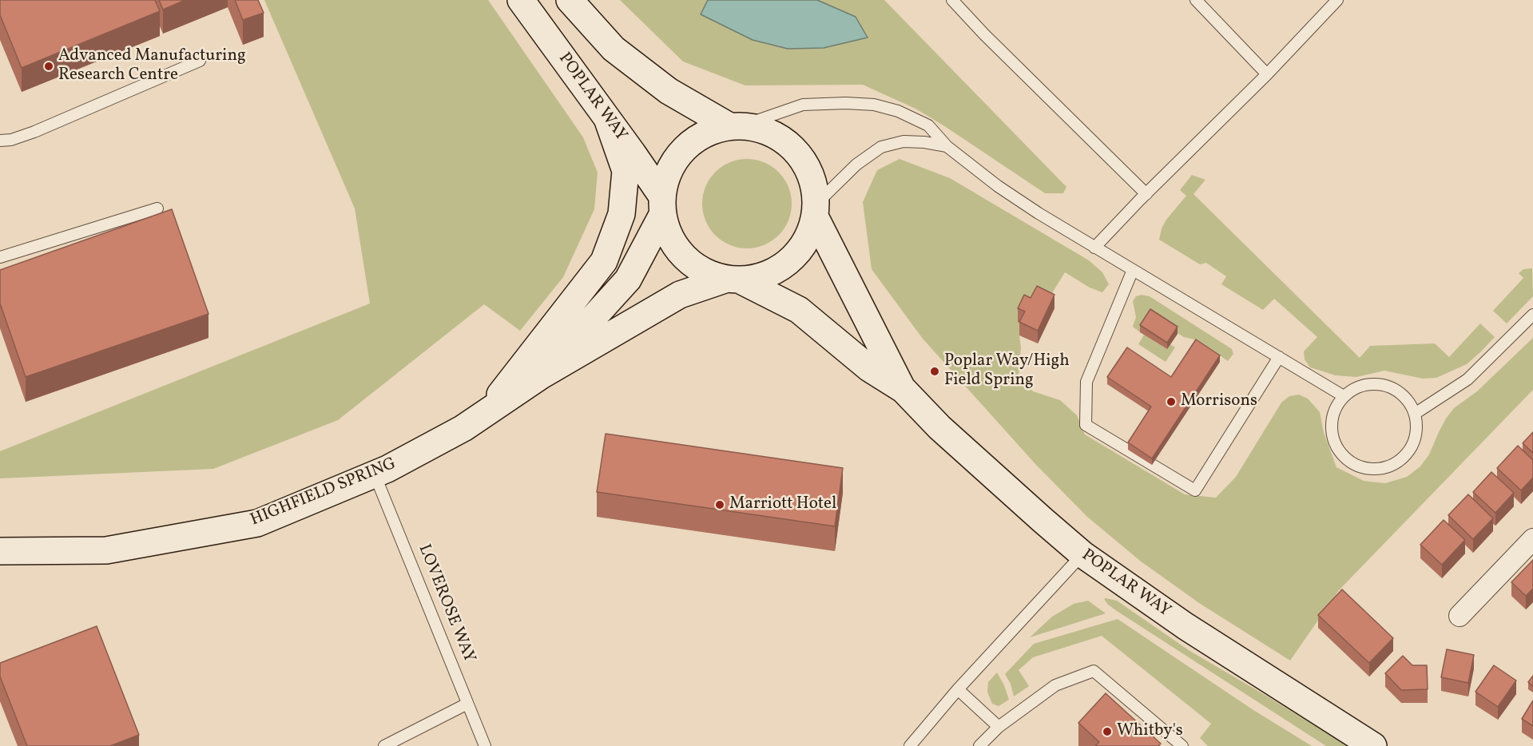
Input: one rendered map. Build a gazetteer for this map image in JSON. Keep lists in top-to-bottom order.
{
  "streets": {
    "main road": ["POPLAR WAY", "HIGHFIELD SPRING"],
    "lane": ["LOVEROSE WAY"]
  },
  "crossings": [
    ["POPLAR WAY", "HIGHFIELD SPRING"],
    ["HIGHFIELD SPRING", "LOVEROSE WAY"]
  ],
  "places": [
    "Advanced Manufacturing Research Centre",
    "Poplar Way/High Field Spring",
    "Morrisons",
    "Marriott Hotel",
    "Whitby's"
  ]
}
